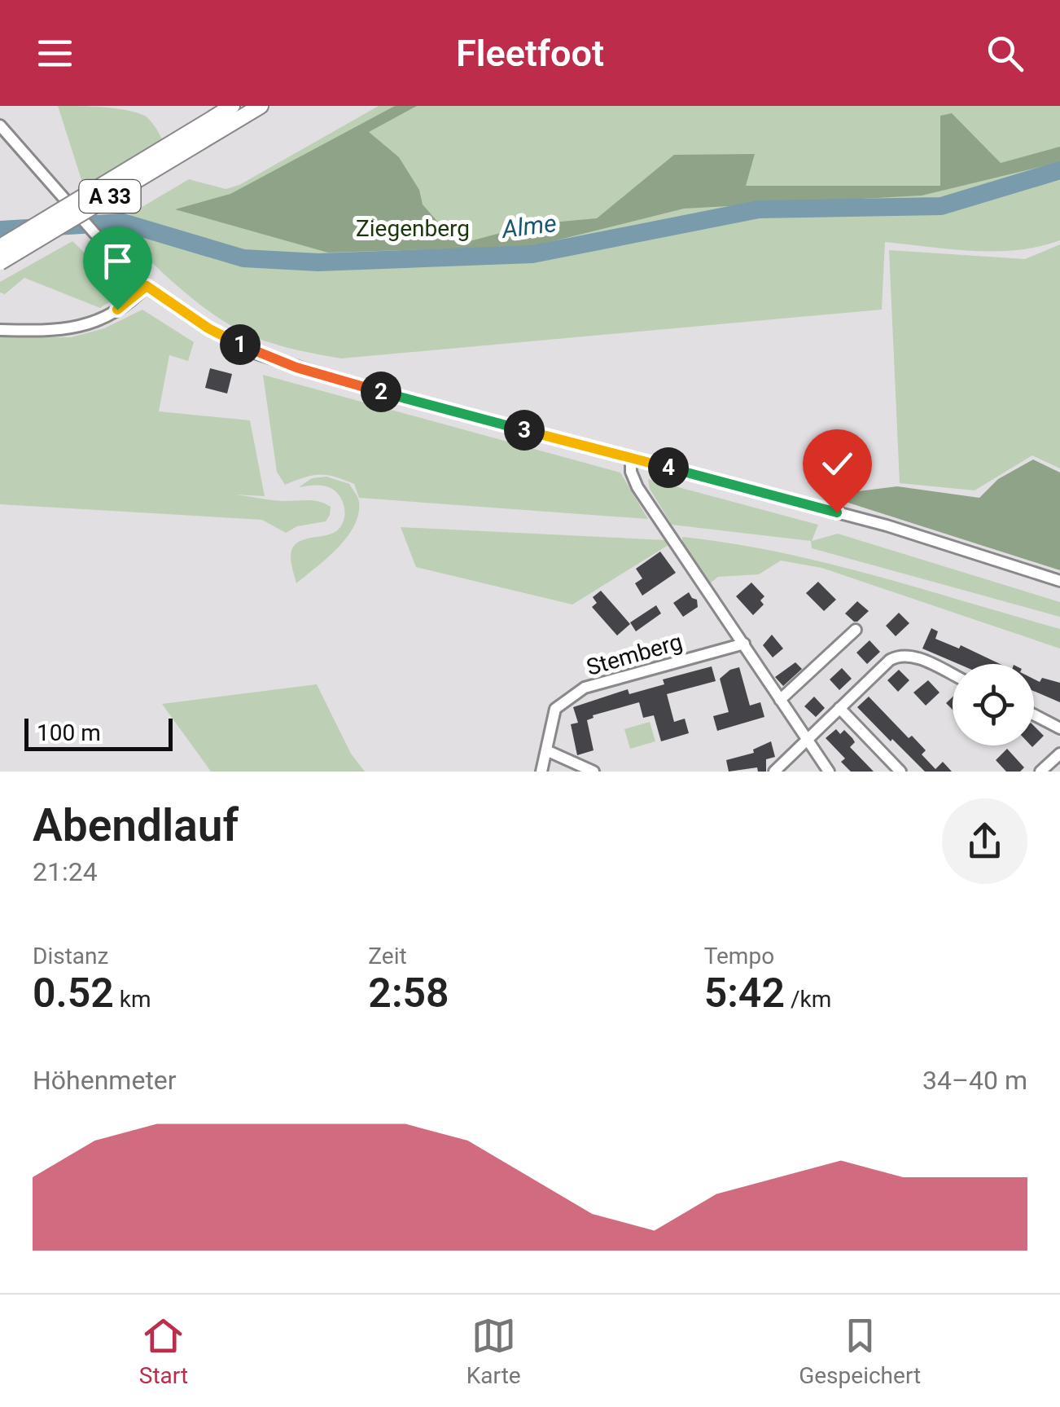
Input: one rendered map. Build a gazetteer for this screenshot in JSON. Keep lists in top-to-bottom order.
{
  "streets": {
    "highway": ["A 33"],
    "street": ["Stemberg"]
  },
  "water": ["Alme"],
  "parks": ["Ziegenberg"],
  "scale_bar": "100 m",
  "page": {
    "header": "Fleetfoot",
    "pins": [
      "1",
      "2",
      "3",
      "4"
    ],
    "scale": "100 m",
    "heading": ["Abendlauf", "21:24"],
    "stats": [
      ["Distanz", "0.52 km"],
      ["Zeit", "2:58"],
      ["Tempo", "5:42 /km"]
    ],
    "chart": ["Höhenmeter", "34–40 m"],
    "tabs": ["Start", "Karte", "Gespeichert"]
  }
}
